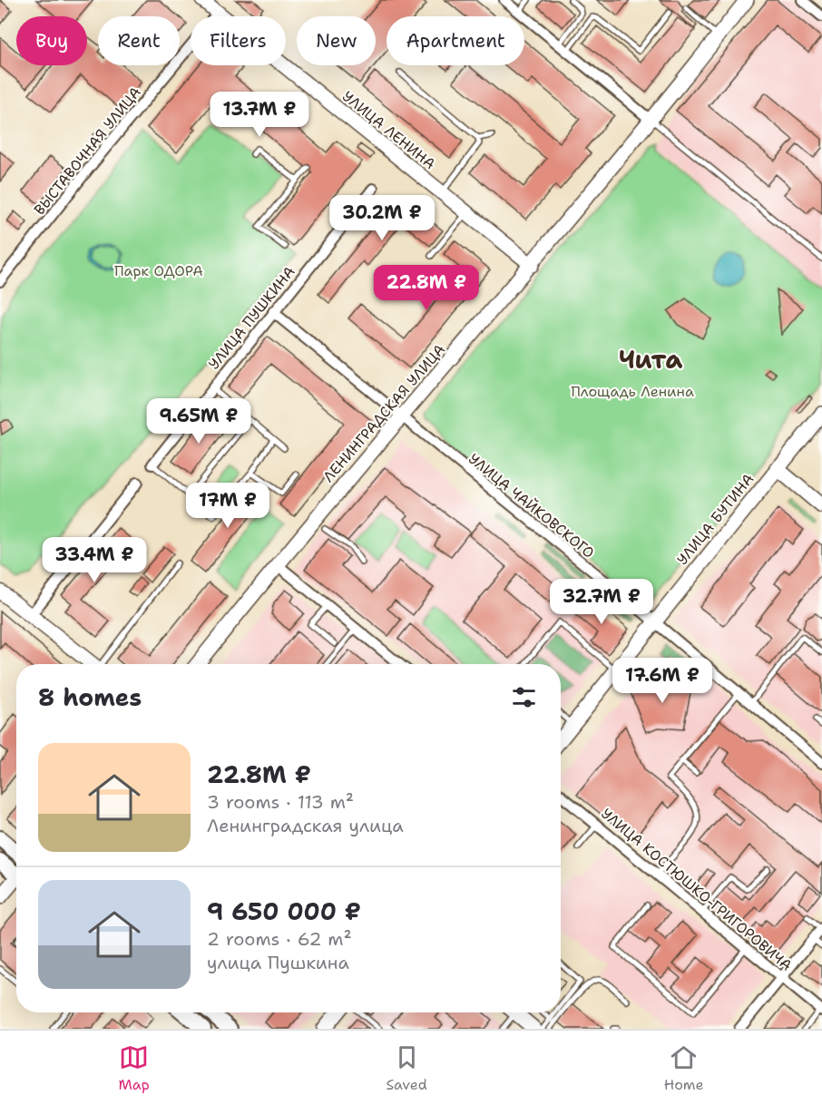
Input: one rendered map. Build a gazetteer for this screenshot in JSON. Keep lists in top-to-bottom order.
{
  "streets": {
    "main road": ["УЛИЦА ЛЕНИНА", "ЛЕНИНГРАДСКАЯ УЛИЦА", "УЛИЦА БУТИНА"],
    "street": [
      "ВЫСТАВОЧНАЯ УЛИЦА",
      "УЛИЦА ПУШКИНА",
      "УЛИЦА ЧАЙКОВСКОГО",
      "УЛИЦА КОСТЮШКО-ГРИГОРОВИЧА"
    ]
  },
  "crossings": [
    ["УЛИЦА ЛЕНИНА", "ВЫСТАВОЧНАЯ УЛИЦА"],
    ["УЛИЦА ЛЕНИНА", "ЛЕНИНГРАДСКАЯ УЛИЦА"],
    ["УЛИЦА ПУШКИНА", "УЛИЦА ЧАЙКОВСКОГО"],
    ["ЛЕНИНГРАДСКАЯ УЛИЦА", "УЛИЦА ЧАЙКОВСКОГО"],
    ["УЛИЦА ЧАЙКОВСКОГО", "УЛИЦА БУТИНА"]
  ],
  "districts": ["Чита"],
  "parks": ["Парк ОДОРА", "Площадь Ленина"],
  "page": {
    "chip": [
      "Buy",
      "Rent",
      "Filters",
      "New",
      "Apartment"
    ],
    "price": [
      "13.7M ₽",
      "30.2M ₽",
      "22.8M ₽",
      "9.65M ₽",
      "17M ₽",
      "33.4M ₽",
      "32.7M ₽",
      "17.6M ₽"
    ],
    "heading": "8 homes",
    "list": [
      {
        "name": "22.8M ₽",
        "note": "3 rooms · 113 m² · Ленинградская улица"
      },
      {
        "name": "9 650 000 ₽",
        "note": "2 rooms · 62 m² · улица Пушкина"
      }
    ],
    "tabs": ["Map", "Saved", "Home"]
  }
}
